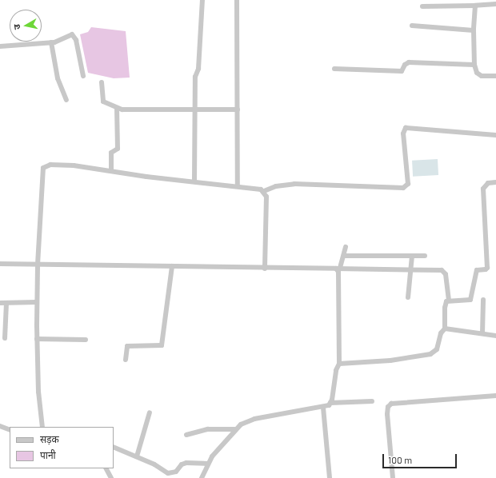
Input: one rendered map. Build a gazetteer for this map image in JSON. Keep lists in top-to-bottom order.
{
  "legend": ["सड़क", "पानी"],
  "scale_bar": "100 m",
  "north": "left"
}
